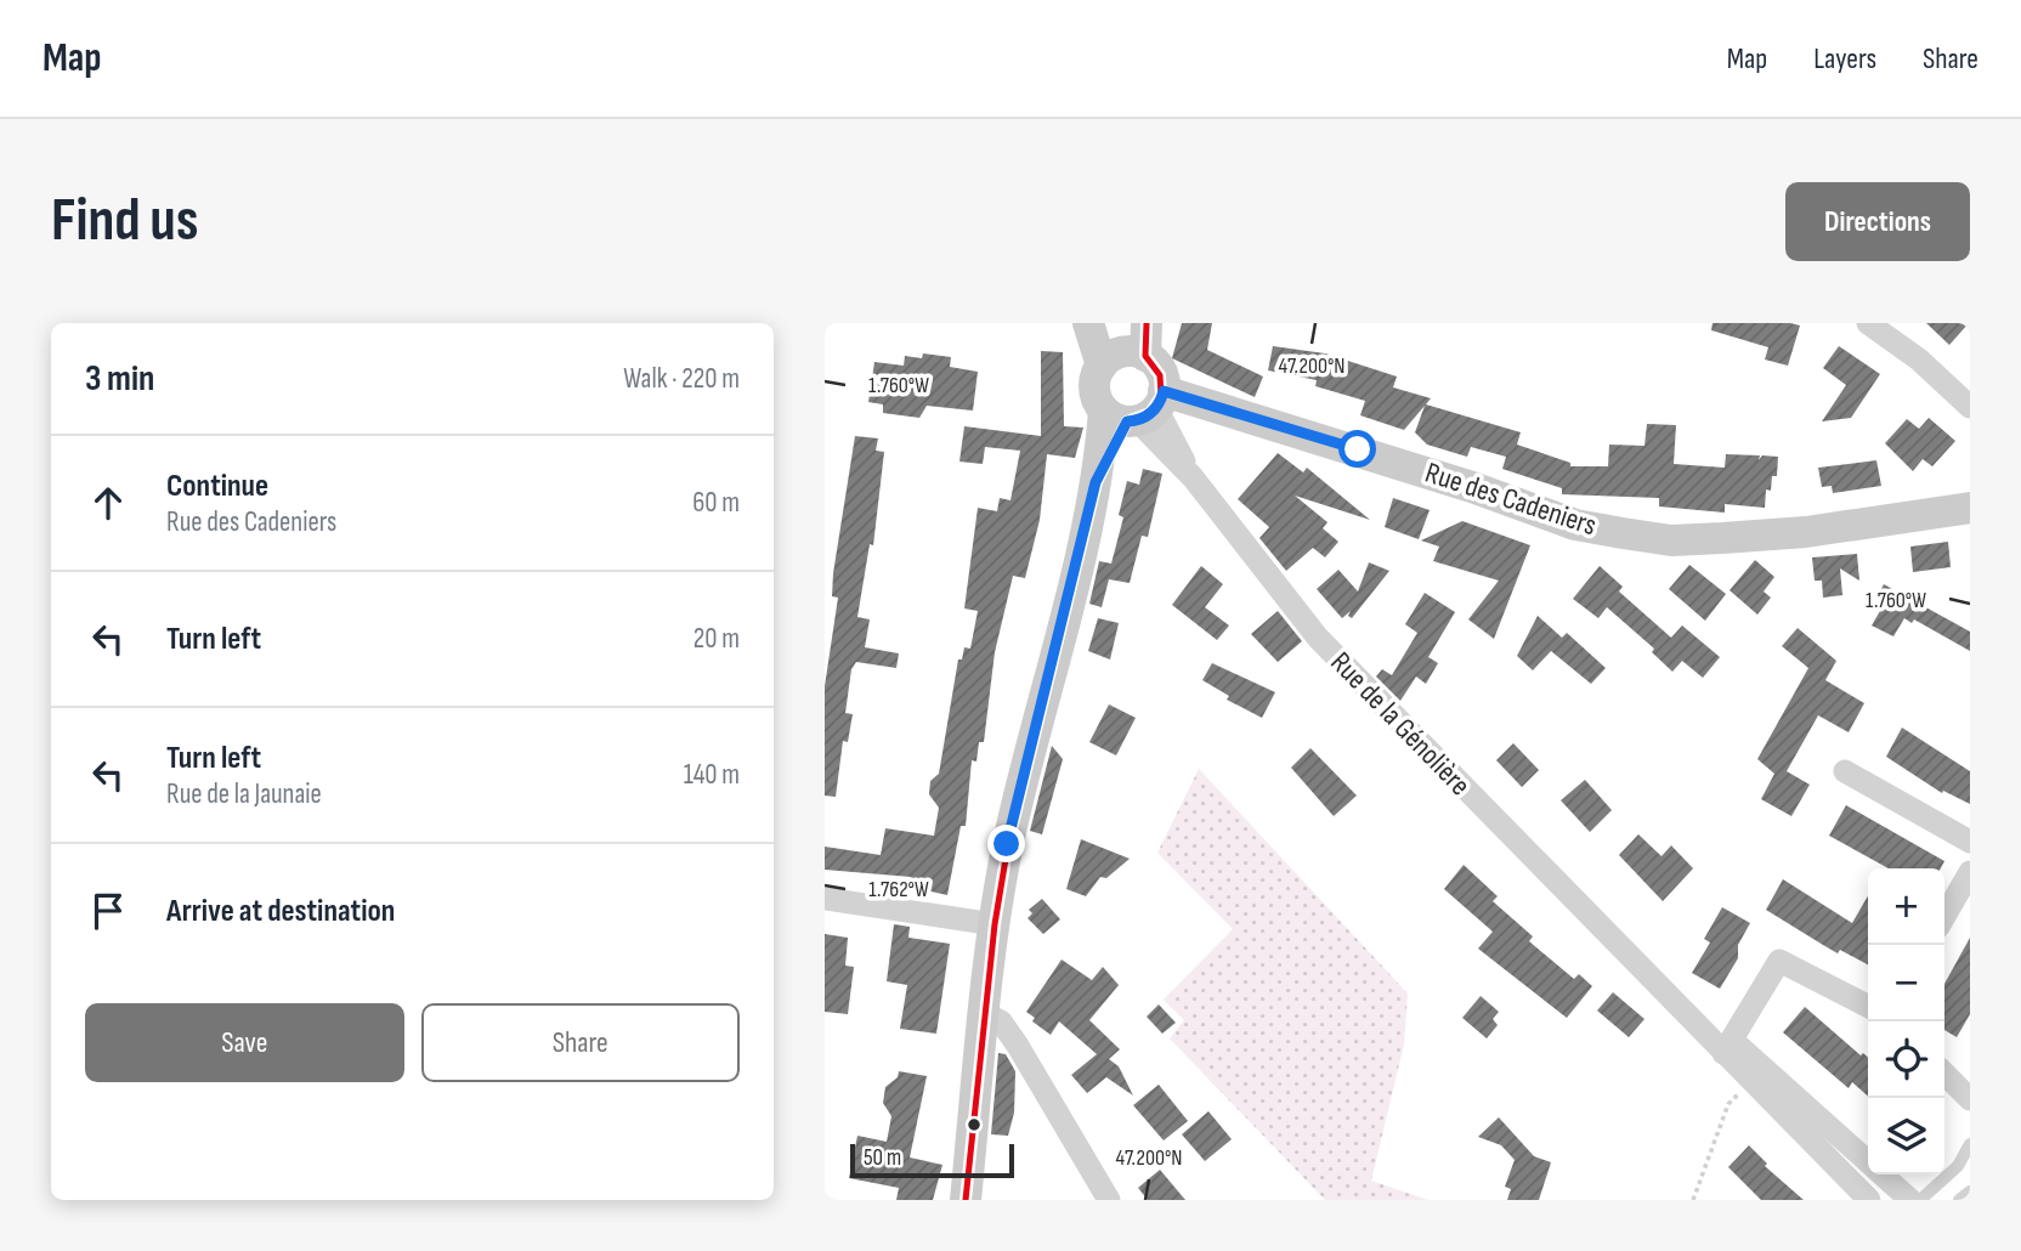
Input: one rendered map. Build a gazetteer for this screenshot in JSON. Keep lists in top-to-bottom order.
{
  "streets": {
    "main road": ["Rue des Cadeniers"],
    "street": ["Rue de la Génolière"]
  },
  "crossings": [
    ["Rue des Cadeniers", "Rue de la Génolière"]
  ],
  "scale_bar": "50 m",
  "page": {
    "header": "Map",
    "nav": ["Map", "Layers", "Share"],
    "buttons": [
      "Directions",
      ["Save", "Share"]
    ],
    "title": "Find us",
    "heading": ["3 min", "Walk · 220 m"],
    "list": [
      ["Continue", "Rue des Cadeniers", "60 m"],
      ["Turn left", "20 m"],
      ["Turn left", "Rue de la Jaunaie", "140 m"],
      "Arrive at destination"
    ],
    "map_buttons": ["+", "−"],
    "scale": "50 m"
  },
  "coordinates": ["47.200°N", "1.760°W", "1.762°W"]
}
